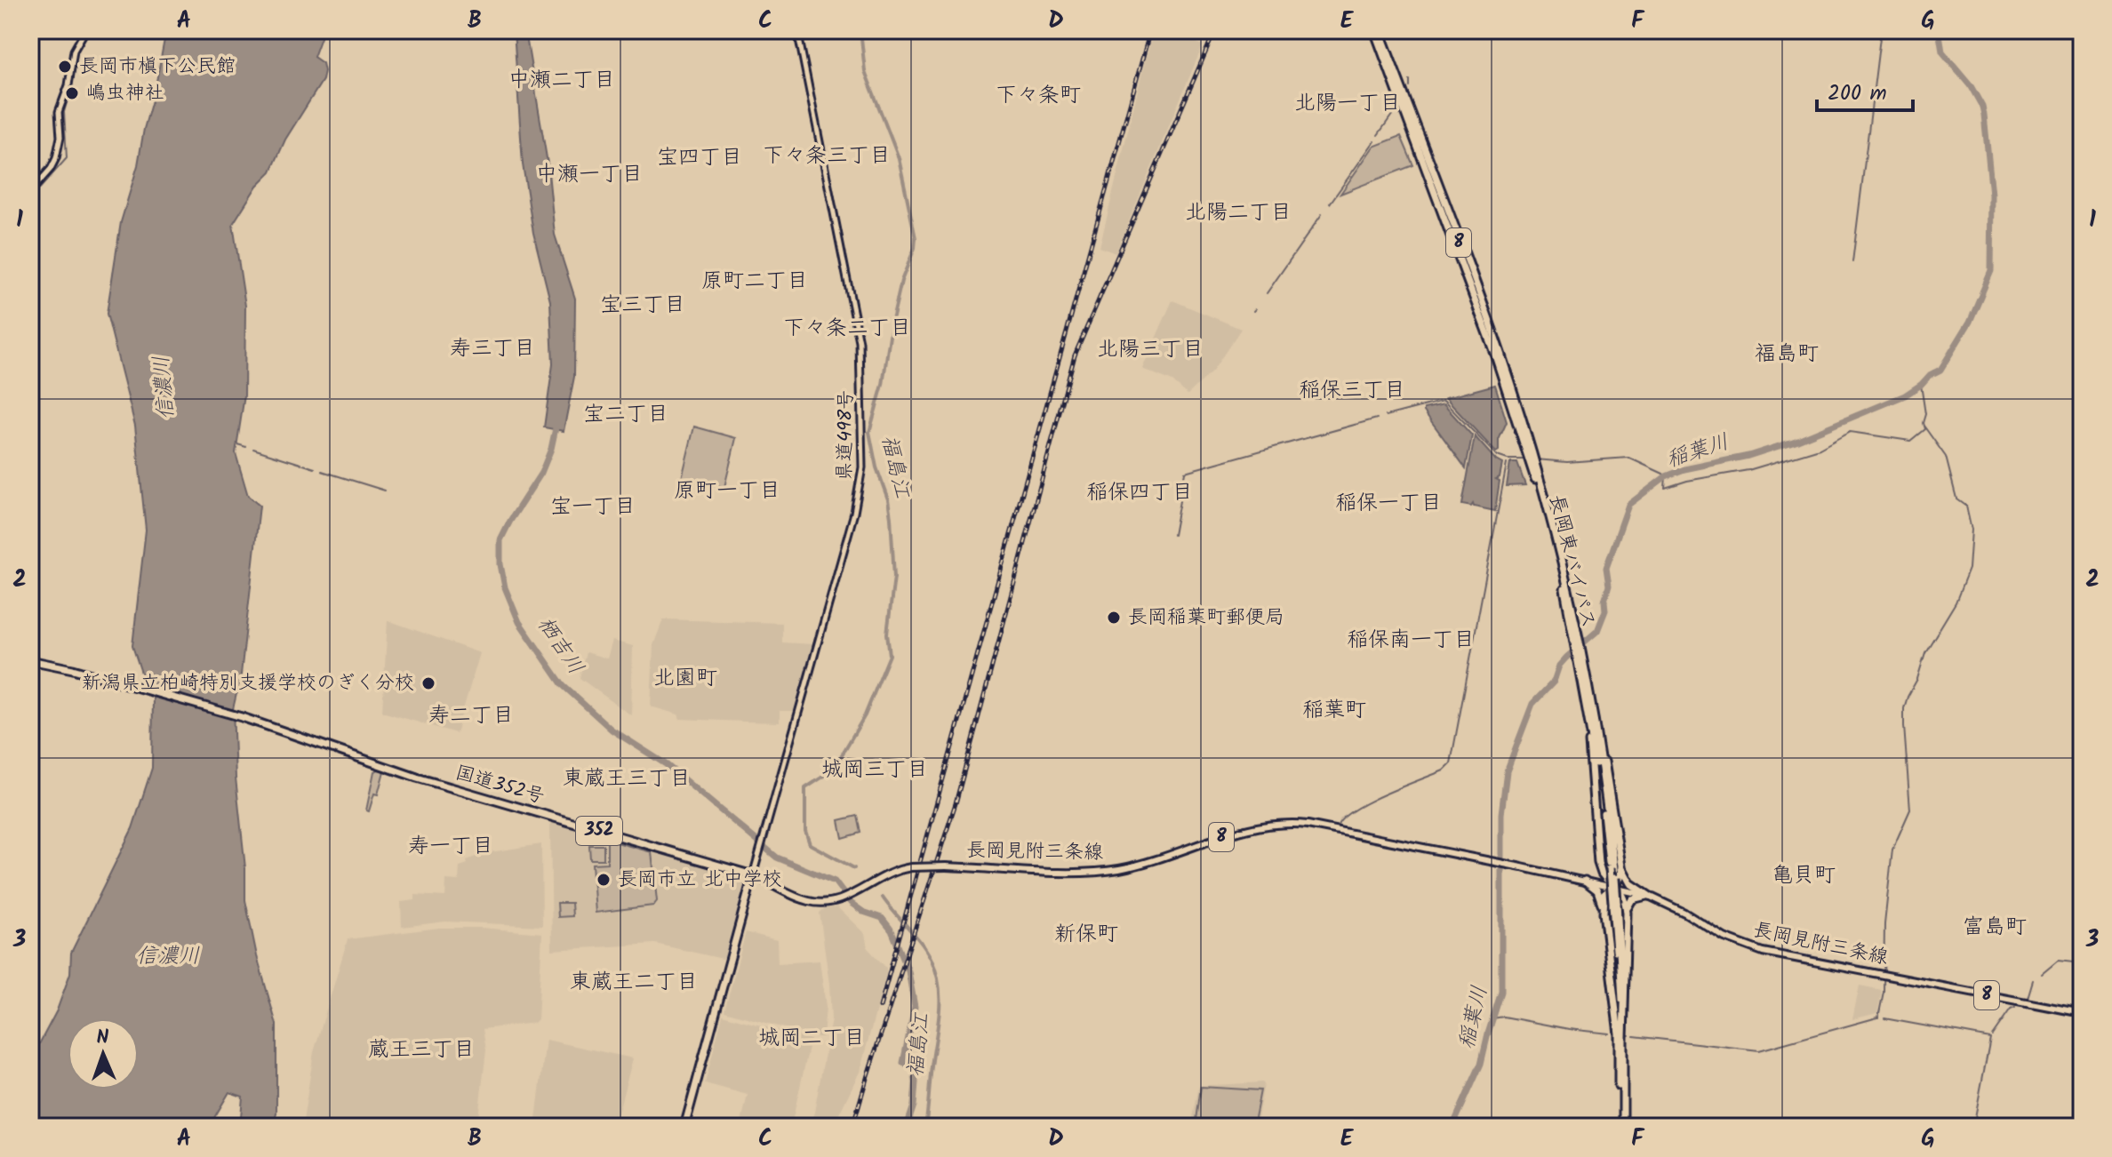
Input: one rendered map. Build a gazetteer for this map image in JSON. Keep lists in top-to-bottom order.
{
  "streets": {
    "highway": [
      "8",
      "長岡東バイパス",
      "国道352号",
      "352"
    ],
    "main road": ["県道498号", "長岡見附三条線"]
  },
  "crossings": [
    ["県道498号", "国道352号"],
    ["県道498号", "長岡見附三条線"],
    ["国道352号", "長岡見附三条線"]
  ],
  "districts": [
    "中瀬二丁目",
    "下々条町",
    "北陽一丁目",
    "下々条三丁目",
    "宝四丁目",
    "中瀬一丁目",
    "北陽二丁目",
    "原町二丁目",
    "宝三丁目",
    "下々条二丁目",
    "寿三丁目",
    "北陽三丁目",
    "福島町",
    "稲保三丁目",
    "宝二丁目",
    "原町一丁目",
    "稲保四丁目",
    "稲保一丁目",
    "宝一丁目",
    "稲保南一丁目",
    "北園町",
    "稲葉町",
    "寿二丁目",
    "城岡三丁目",
    "東蔵王三丁目",
    "寿一丁目",
    "亀貝町",
    "富島町",
    "新保町",
    "東蔵王二丁目",
    "城岡二丁目",
    "蔵王三丁目"
  ],
  "water": [
    "信濃川",
    "稲葉川",
    "福島江",
    "栖吉川"
  ],
  "places": [
    "長岡市槇下公民館",
    "嶋虫神社",
    "長岡稲葉町郵便局",
    "新潟県立柏崎特別支援学校のぎく分校",
    "長岡市立 北中学校"
  ],
  "scale_bar": "200 m",
  "north": "top",
  "grid": {
    "columns": [
      "A",
      "B",
      "C",
      "D",
      "E",
      "F",
      "G"
    ],
    "rows": ["1", "2", "3"]
  }
}
